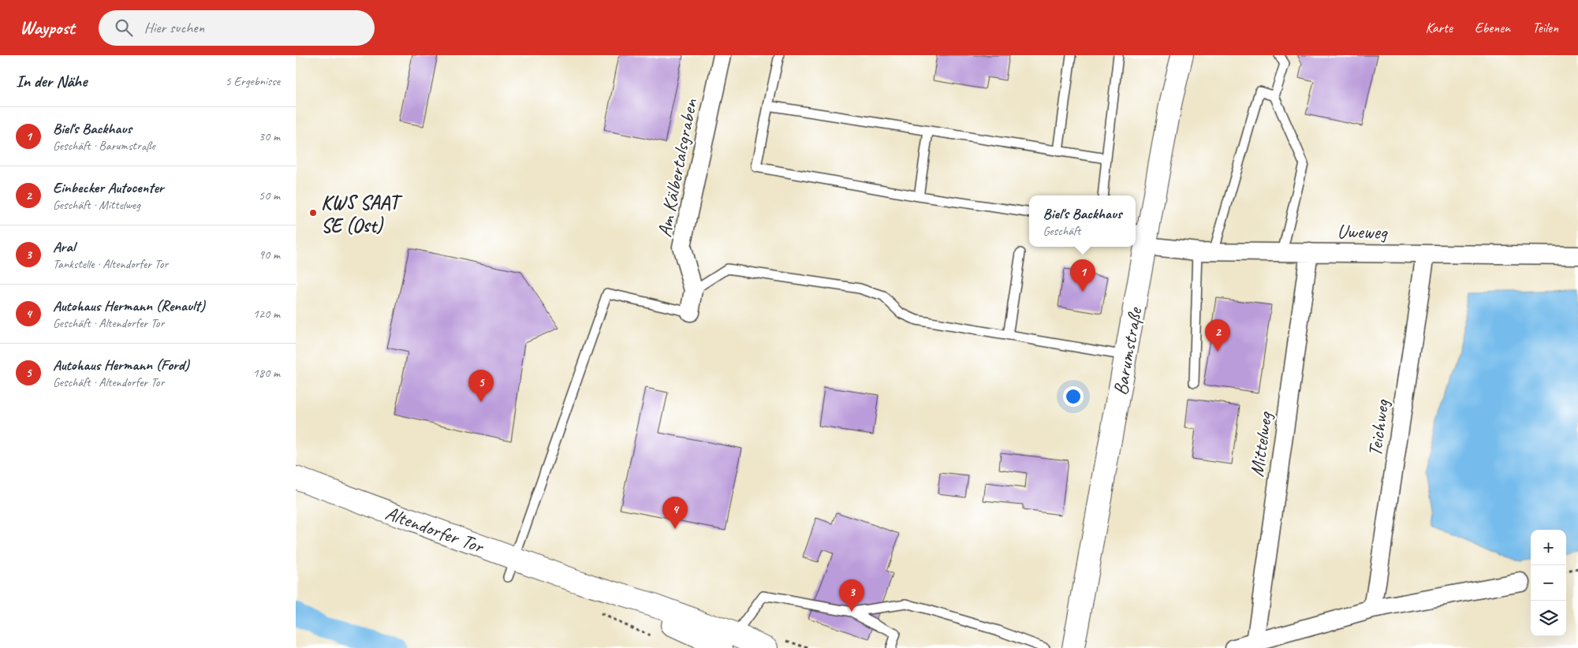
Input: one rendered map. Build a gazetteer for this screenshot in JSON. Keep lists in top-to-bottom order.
{
  "streets": {
    "main road": ["Barumstraße", "Altendorfer Tor"],
    "street": [
      "Am Kälbertalsgraben",
      "Uweweg",
      "Teichweg",
      "Mittelweg"
    ]
  },
  "crossings": [
    ["Uweweg", "Barumstraße"],
    ["Uweweg", "Teichweg"],
    ["Uweweg", "Mittelweg"]
  ],
  "places": ["KWS SAAT SE (Ost)"],
  "page": {
    "header": "Waypost",
    "search": "Hier suchen",
    "nav": ["Karte", "Ebenen", "Teilen"],
    "heading": ["In der Nähe", "5 Ergebnisse"],
    "list": [
      {
        "mark": "1",
        "name": "Biel's Backhaus",
        "note": "Geschäft · Barumstraße",
        "value": "30 m"
      },
      {
        "mark": "2",
        "name": "Einbecker Autocenter",
        "note": "Geschäft · Mittelweg",
        "value": "50 m"
      },
      {
        "mark": "3",
        "name": "Aral",
        "note": "Tankstelle · Altendorfer Tor",
        "value": "90 m"
      },
      {
        "mark": "4",
        "name": "Autohaus Hermann (Renault)",
        "note": "Geschäft · Altendorfer Tor",
        "value": "120 m"
      },
      {
        "mark": "5",
        "name": "Autohaus Hermann (Ford)",
        "note": "Geschäft · Altendorfer Tor",
        "value": "180 m"
      }
    ],
    "popup": ["Biel's Backhaus", "Geschäft"],
    "pins": [
      "1",
      "2",
      "5",
      "4",
      "3"
    ],
    "map_buttons": ["+", "−"]
  }
}
